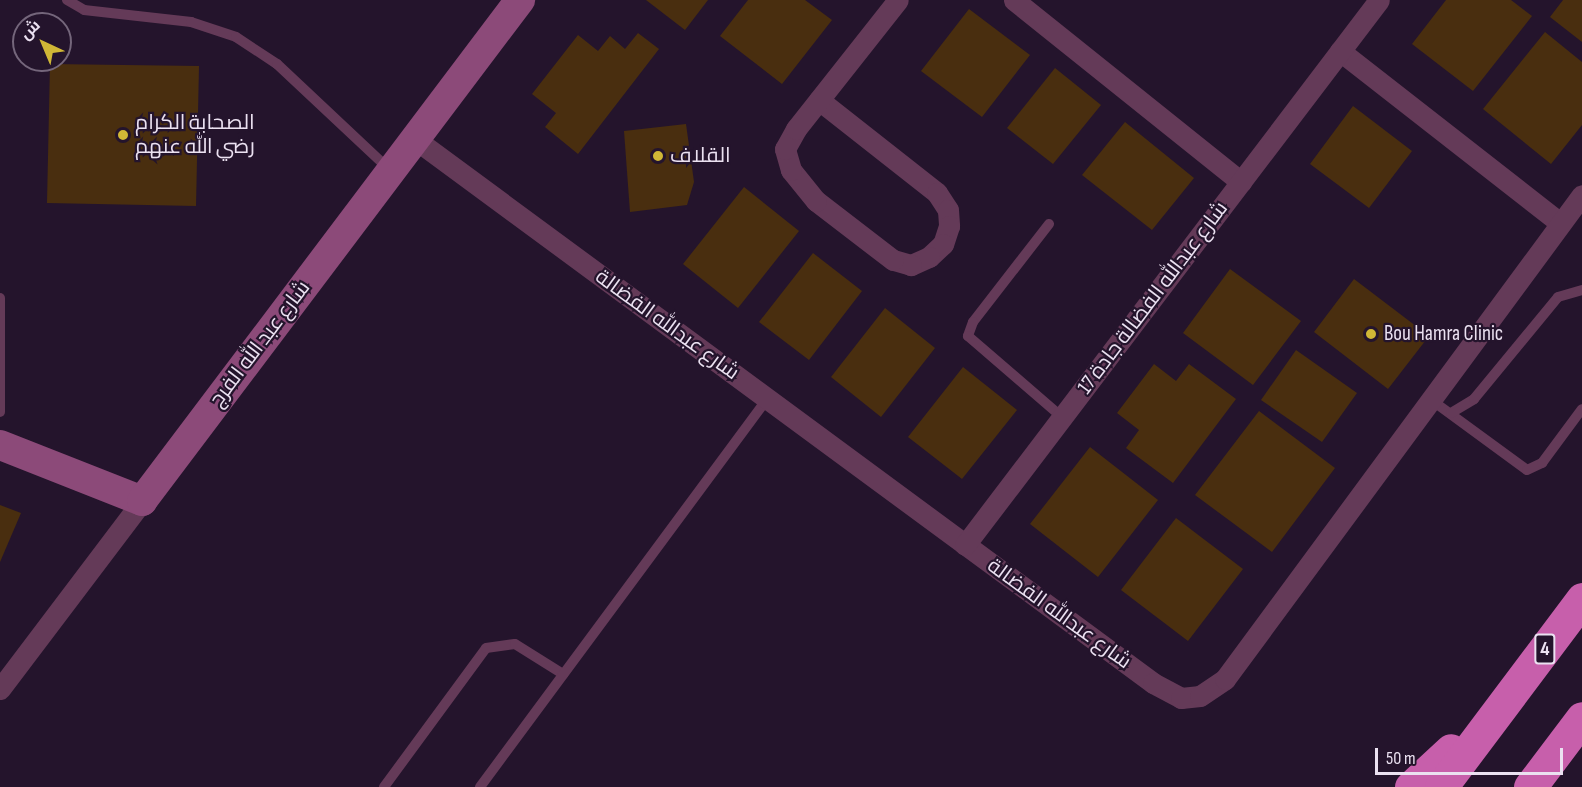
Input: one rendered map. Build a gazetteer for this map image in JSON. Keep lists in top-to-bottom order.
{
  "streets": {
    "highway": ["4"],
    "street": ["شارع عبدالله الفضالة جادة 17", "شارع عبدالله الفضالة", "شارع عبد الله الفرج"]
  },
  "crossings": [
    ["شارع عبدالله الفضالة جادة 17", "شارع عبدالله الفضالة"],
    ["شارع عبدالله الفضالة", "شارع عبد الله الفرج"]
  ],
  "places": ["الصحابة الكرام رضي الله عنهم", "القلاف", "Bou Hamra Clinic"],
  "scale_bar": "50 m",
  "north": "top left"
}
